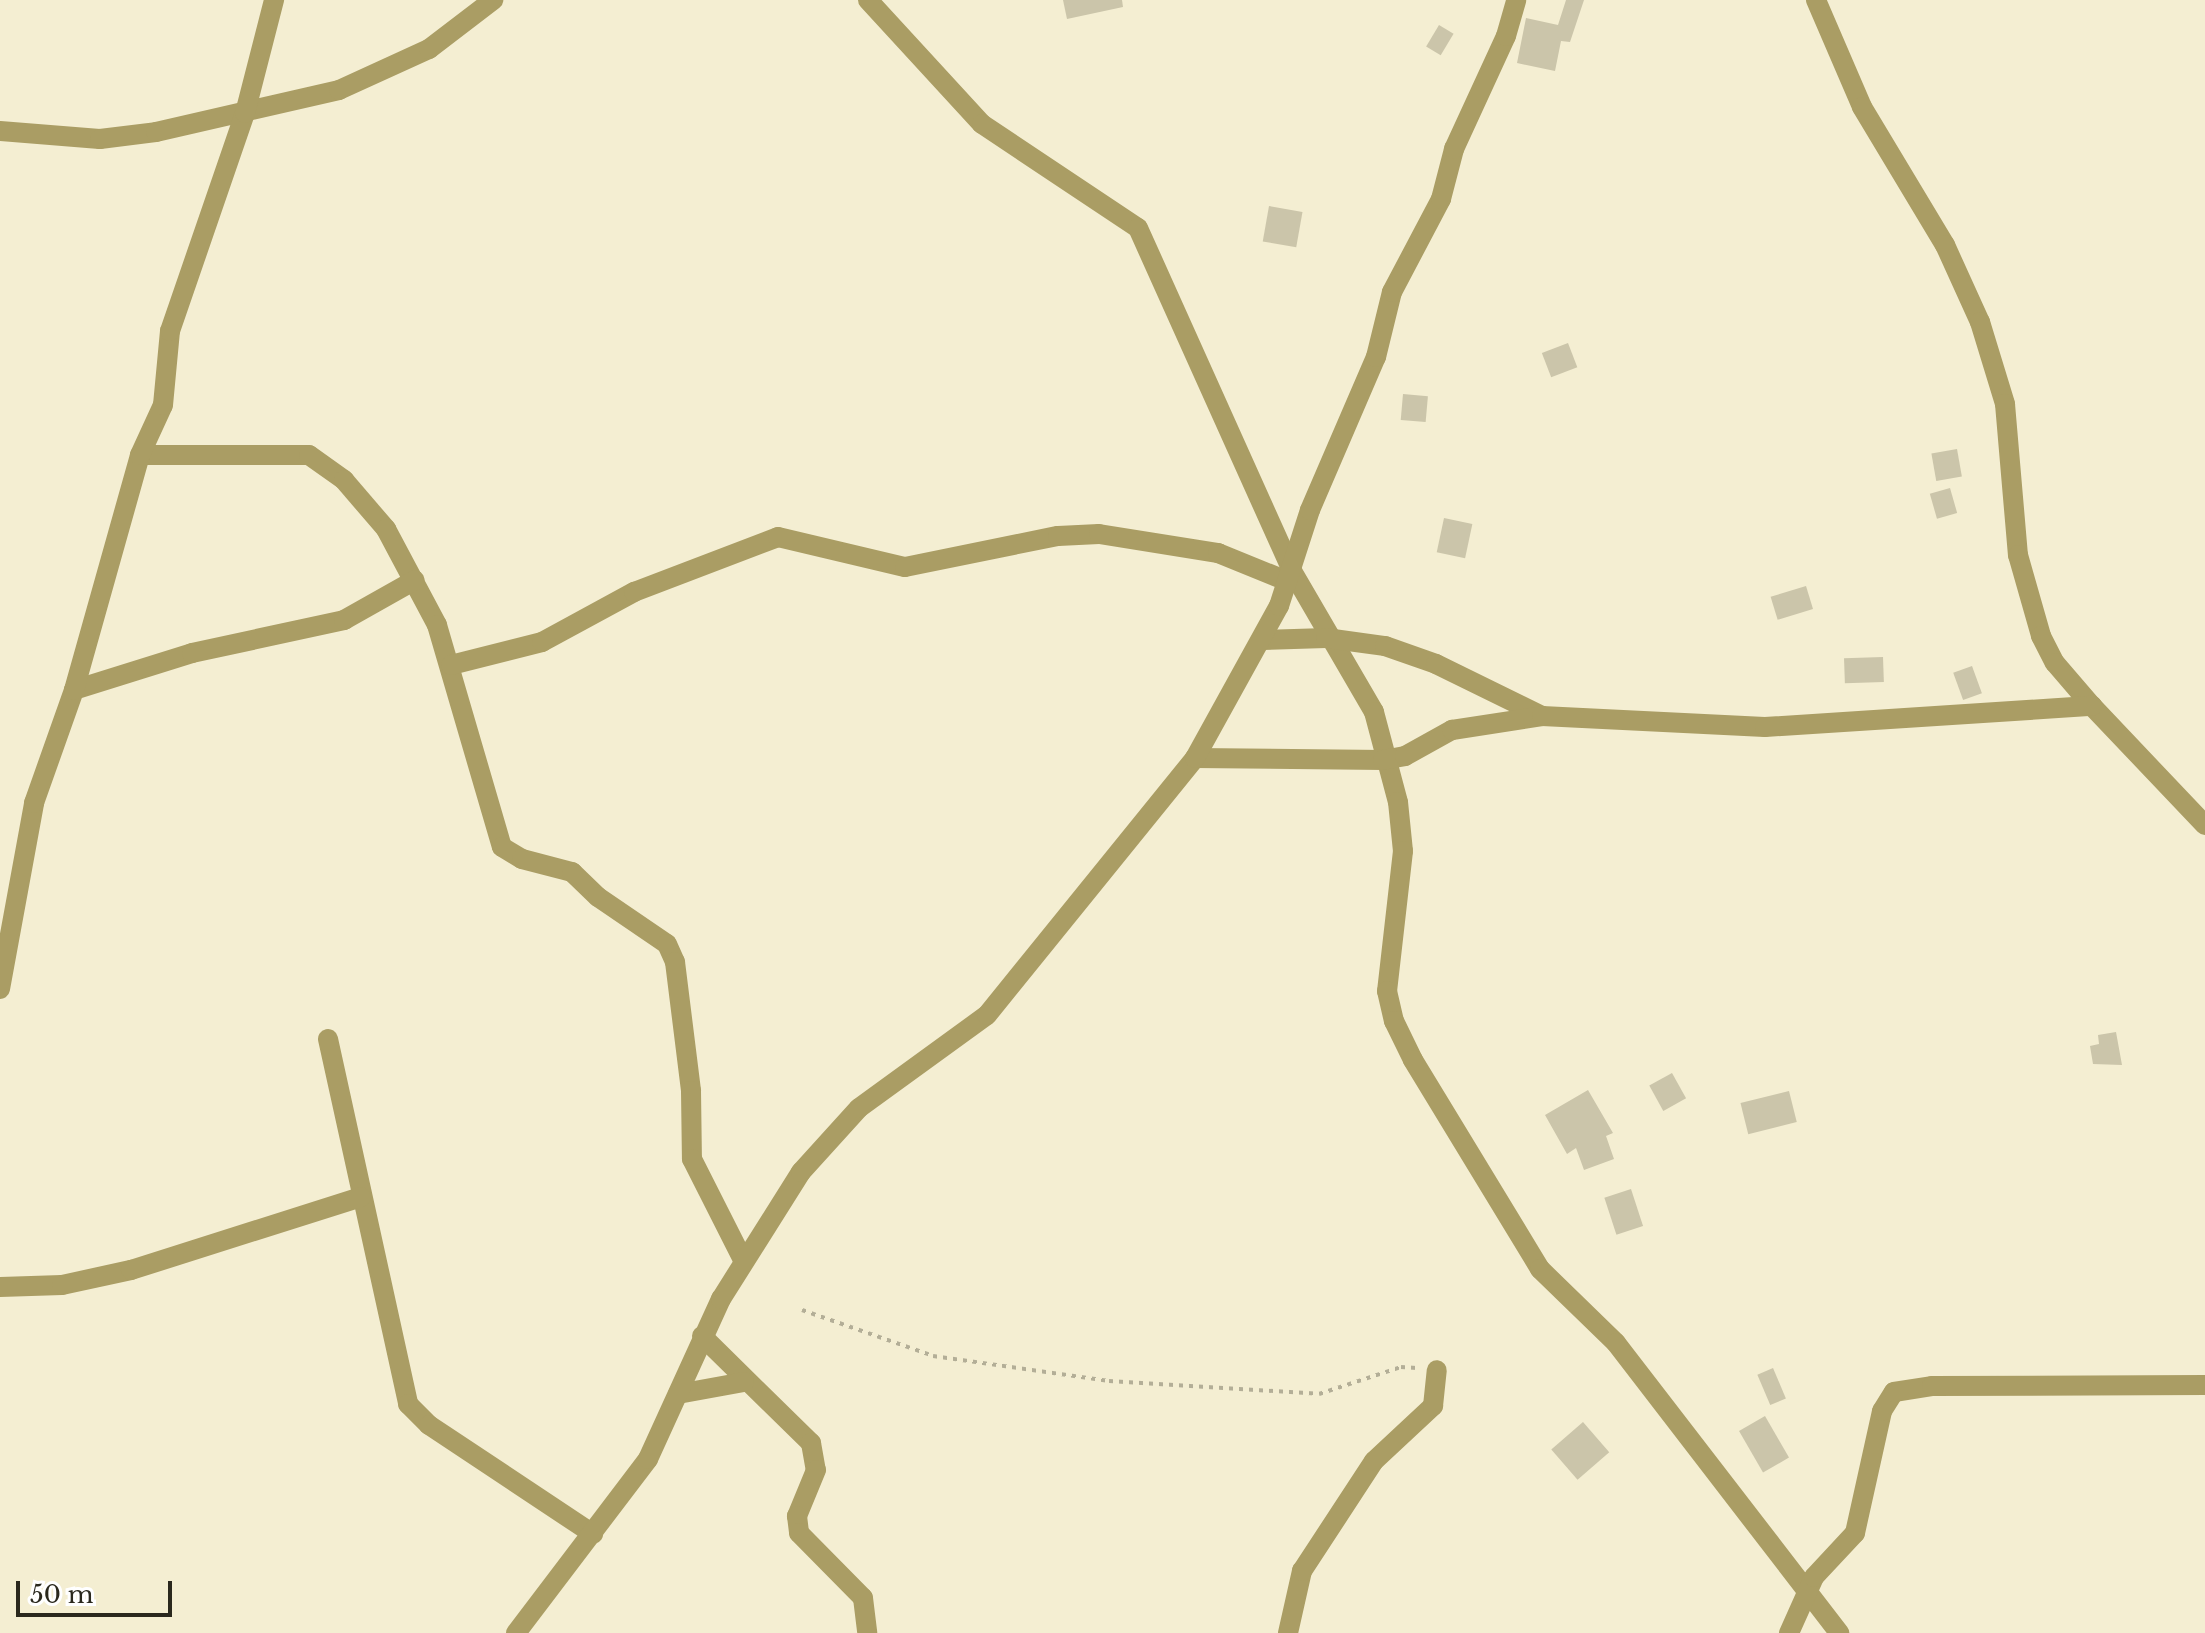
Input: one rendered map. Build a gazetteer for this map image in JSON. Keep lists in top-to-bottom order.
{
  "scale_bar": "50 m"
}
